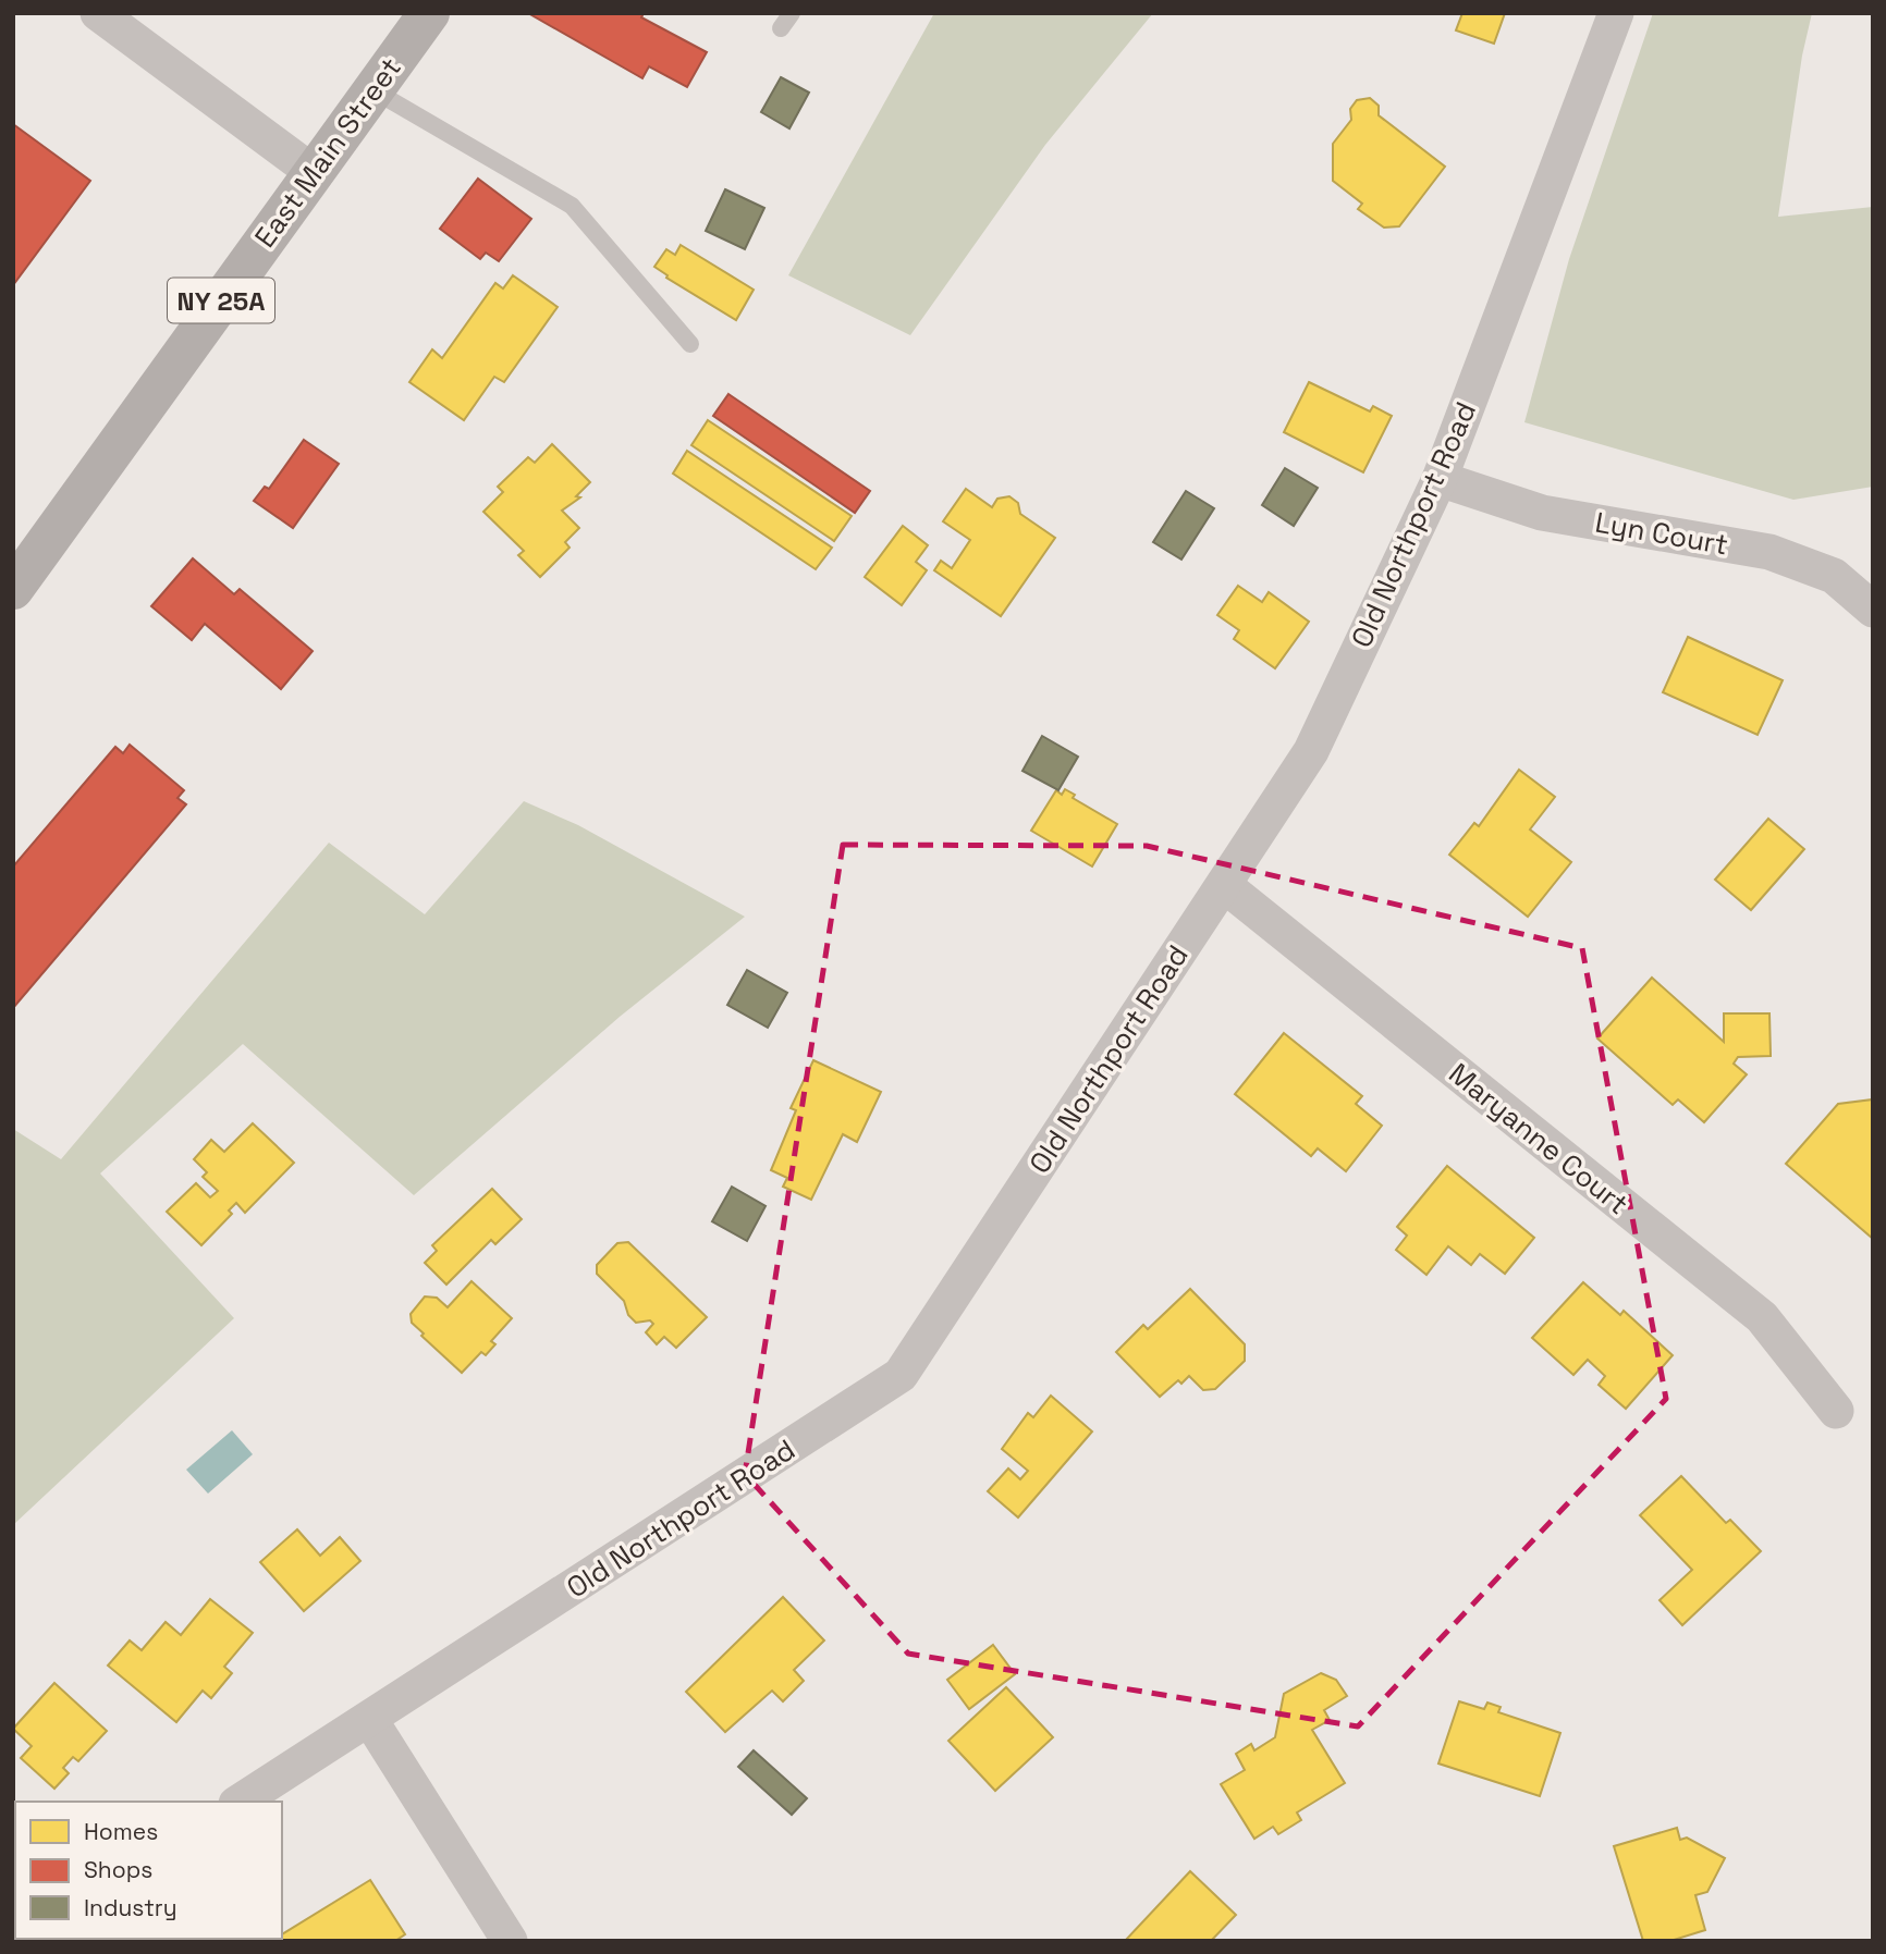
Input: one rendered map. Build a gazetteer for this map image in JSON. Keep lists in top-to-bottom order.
{
  "streets": {
    "main road": ["East Main Street", "NY 25A"],
    "street": ["Old Northport Road", "Lyn Court", "Maryanne Court"]
  },
  "crossings": [
    ["Old Northport Road", "Lyn Court"],
    ["Old Northport Road", "Maryanne Court"]
  ],
  "legend": ["Homes", "Shops", "Industry"]
}
